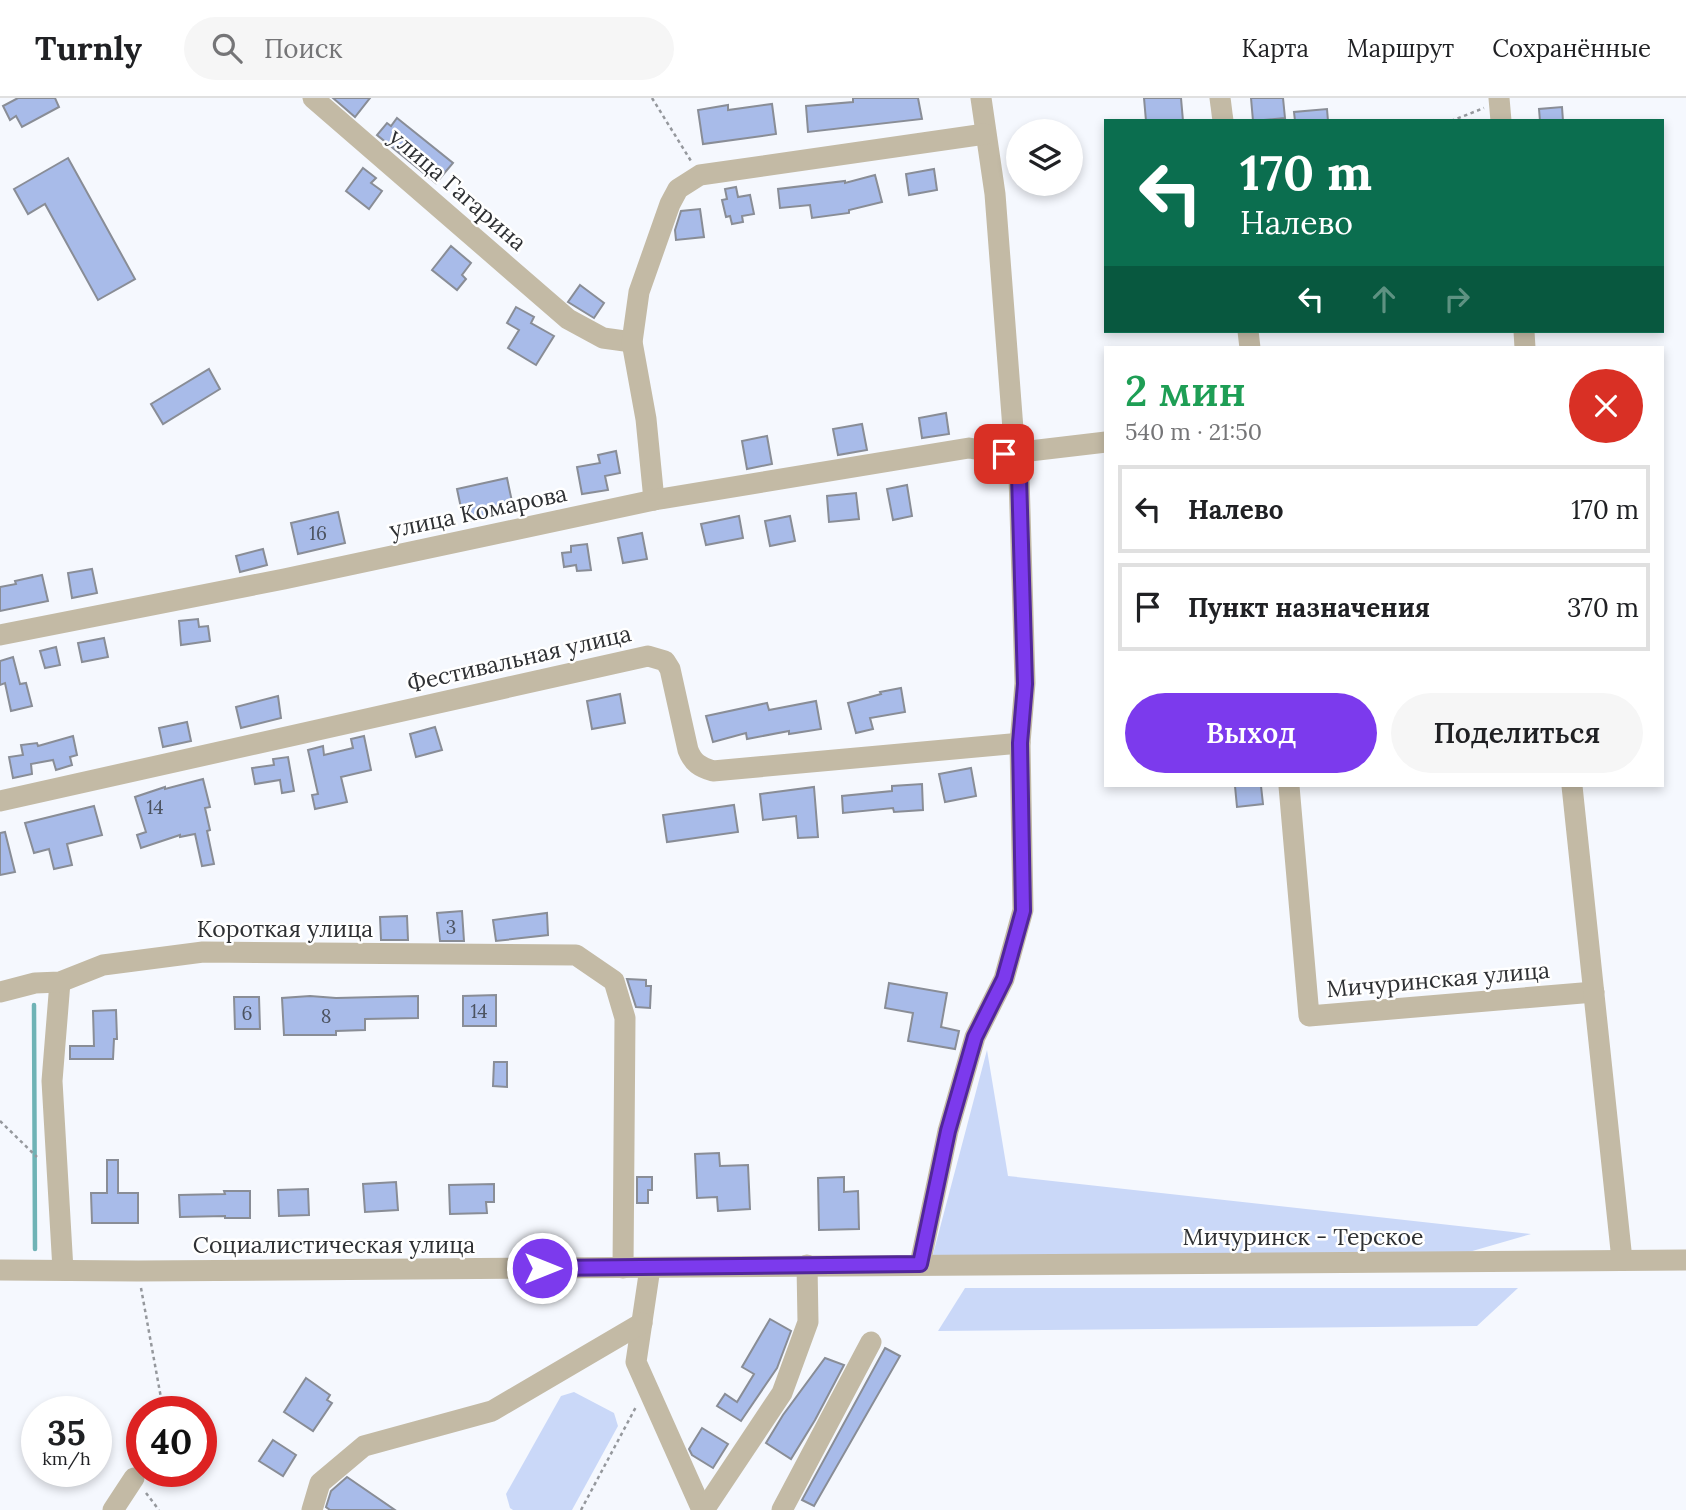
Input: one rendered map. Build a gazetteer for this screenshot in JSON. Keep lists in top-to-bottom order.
{
  "streets": {
    "street": [
      "улица Гагарина",
      "улица Комарова",
      "Фестивальная улица",
      "Короткая улица",
      "Мичуринская улица",
      "Мичуринск - Терское",
      "Социалистическая улица"
    ]
  },
  "crossings": [
    ["Короткая улица", "Социалистическая улица"],
    ["Мичуринск - Терское", "Социалистическая улица"]
  ],
  "house_numbers": [
    "16",
    "14",
    "3",
    "14",
    "6",
    "8"
  ],
  "page": {
    "header": "Turnly",
    "search": "Поиск",
    "nav": ["Карта", "Маршрут", "Сохранённые"],
    "turn": ["170 m", "Налево"],
    "heading": ["2 мин", "540 m · 21:50"],
    "list": [
      {
        "name": "Налево",
        "value": "170 m"
      },
      {
        "name": "Пункт назначения",
        "value": "370 m"
      }
    ],
    "buttons": ["Выход", "Поделиться"],
    "speed": "35 km/h",
    "limit": "40"
  }
}
